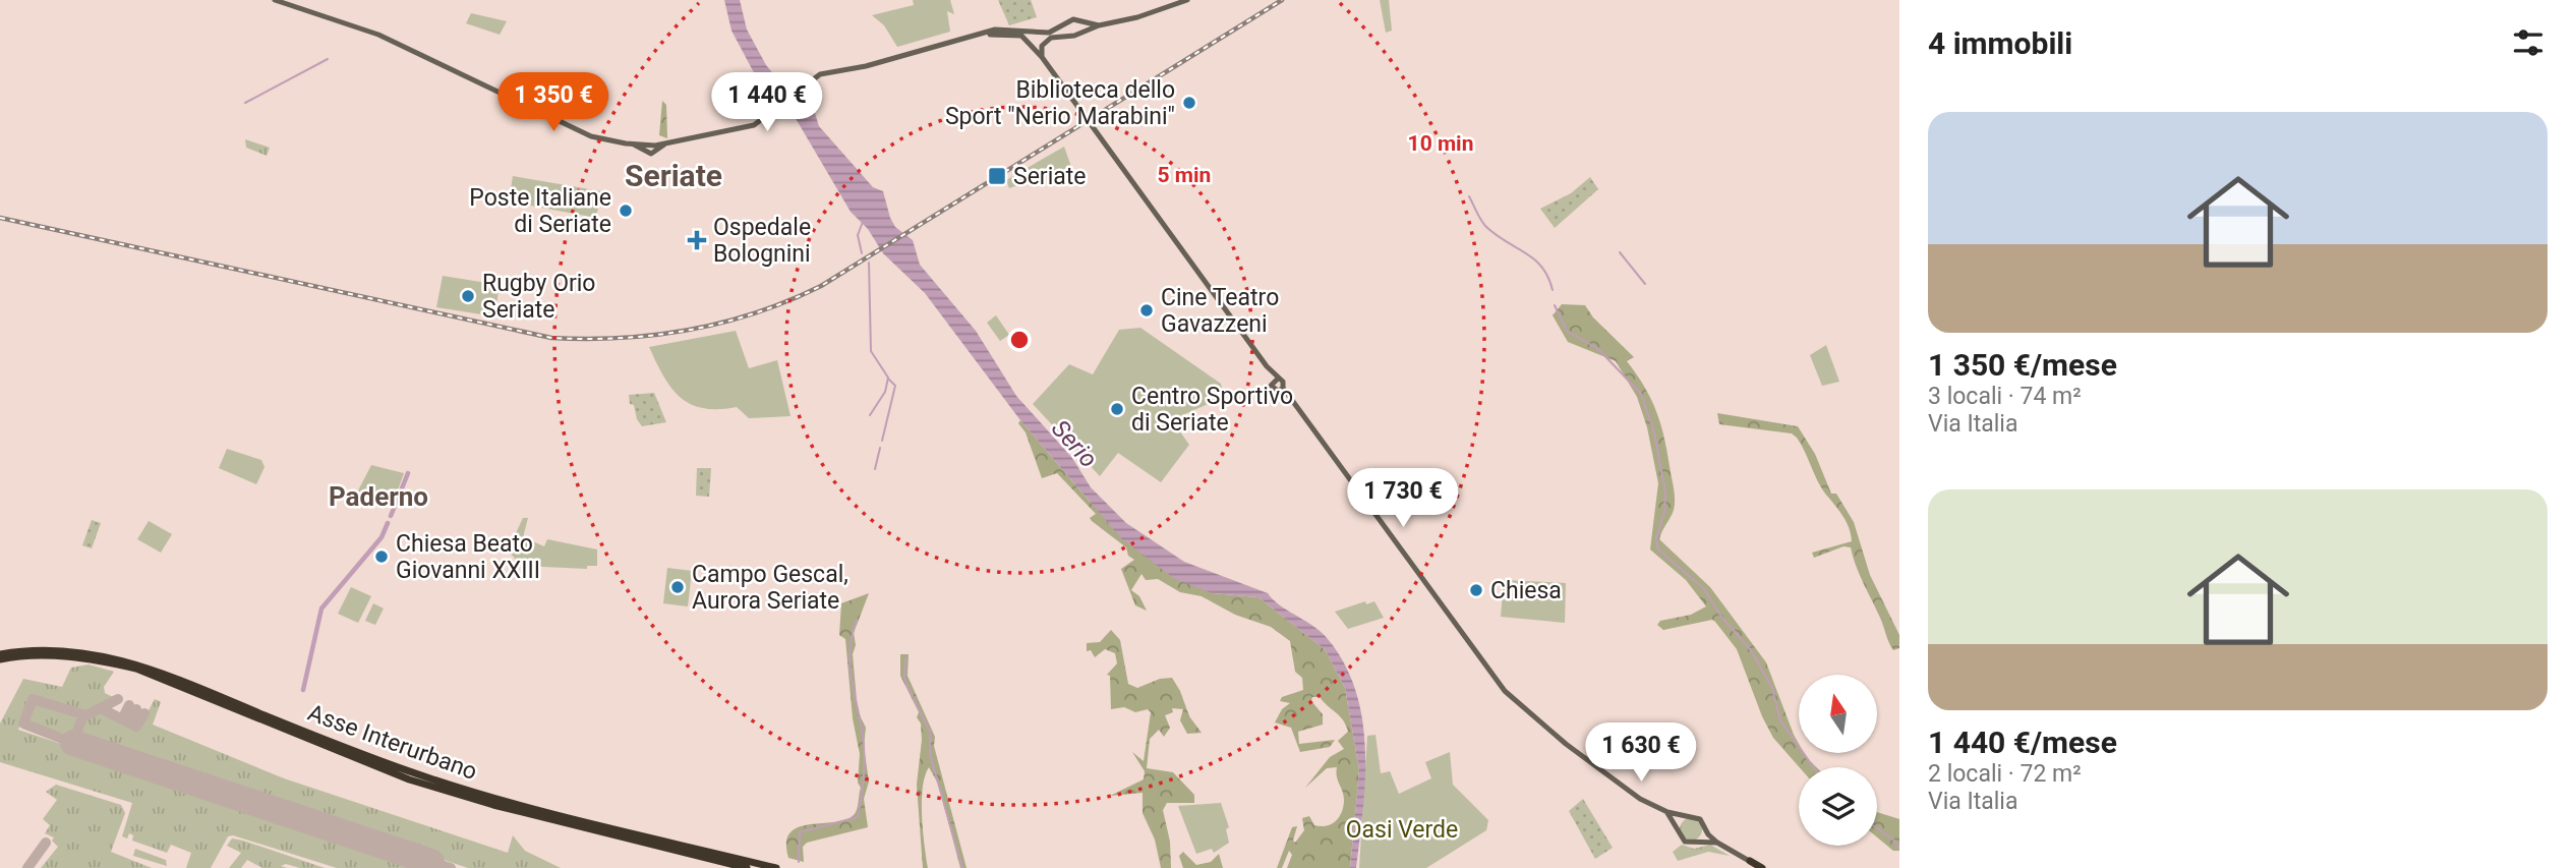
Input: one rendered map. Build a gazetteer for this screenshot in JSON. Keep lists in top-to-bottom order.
{
  "streets": {
    "highway": ["Asse Interurbano"]
  },
  "districts": ["Seriate", "Paderno"],
  "water": ["Serio"],
  "parks": ["Oasi Verde"],
  "places": {
    "other": [
      "Biblioteca dello Sport \"Nerio Marabini\"",
      "Poste Italiane di Seriate",
      "Rugby Orio Seriate",
      "Cine Teatro Gavazzeni",
      "Centro Sportivo di Seriate",
      "Chiesa Beato Giovanni XXIII",
      "Campo Gescal, Aurora Seriate",
      "Chiesa"
    ],
    "transit": ["Seriate"],
    "health": ["Ospedale Bolognini"]
  },
  "north": "top",
  "page": {
    "heading": "4 immobili",
    "price": [
      "1 350 €",
      "1 440 €",
      "1 730 €",
      "1 630 €"
    ],
    "list": [
      {
        "name": "1 350 €/mese",
        "note": "3 locali · 74 m² · Via Italia"
      },
      {
        "name": "1 440 €/mese",
        "note": "2 locali · 72 m² · Via Italia"
      }
    ]
  },
  "rings": ["10 min", "5 min"]
}
